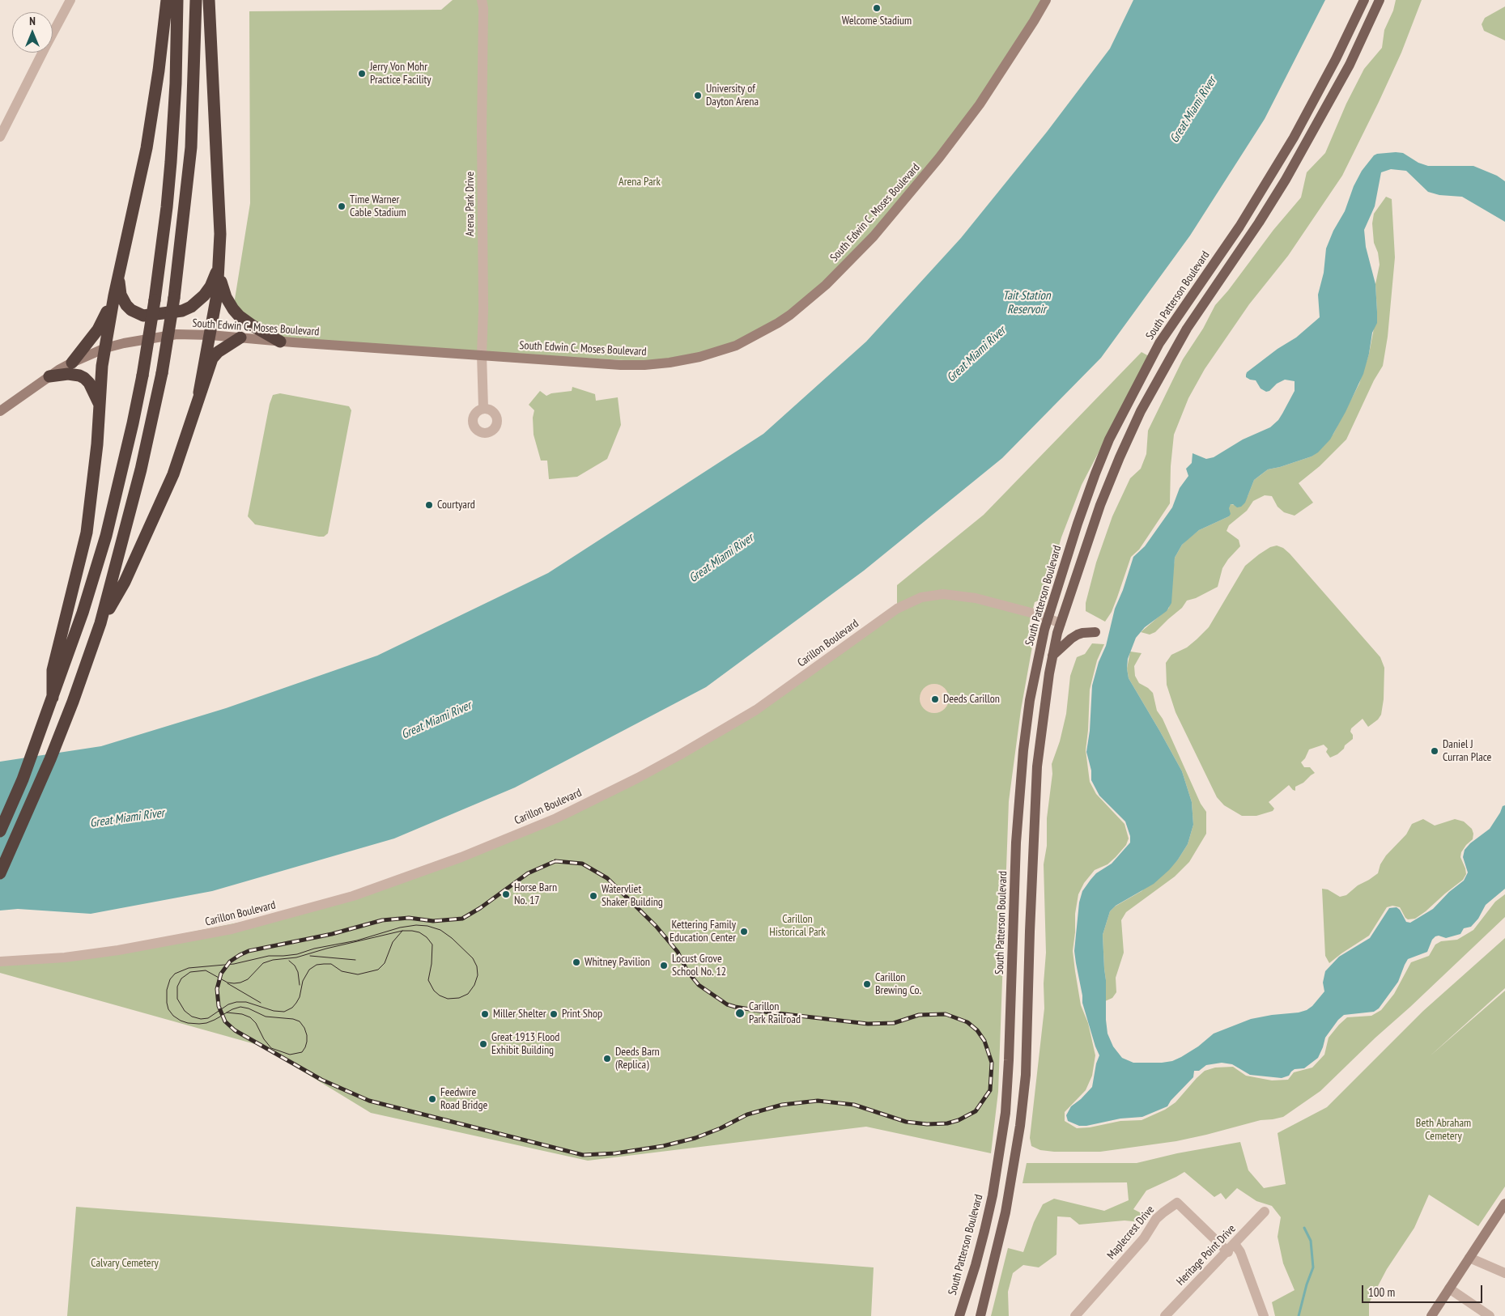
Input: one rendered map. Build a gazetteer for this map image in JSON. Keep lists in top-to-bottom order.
{
  "streets": {
    "main road": ["South Edwin C. Moses Boulevard", "South Patterson Boulevard"],
    "street": [
      "Arena Park Drive",
      "Carillon Boulevard",
      "Maplecrest Drive",
      "Heritage Point Drive"
    ]
  },
  "crossings": [
    ["Arena Park Drive", "South Edwin C. Moses Boulevard"],
    ["South Patterson Boulevard", "Carillon Boulevard"],
    ["Maplecrest Drive", "Heritage Point Drive"]
  ],
  "water": ["Great Miami River", "Tait Station Reservoir"],
  "parks": [
    "Arena Park",
    "Carillon Historical Park",
    "Beth Abraham Cemetery",
    "Calvary Cemetery"
  ],
  "places": [
    "Welcome Stadium",
    "Jerry Von Mohr Practice Facility",
    "University of Dayton Arena",
    "Time Warner Cable Stadium",
    "Courtyard",
    "Deeds Carillon",
    "Daniel J Curran Place",
    "Horse Barn No. 17",
    "Watervliet Shaker Building",
    "Kettering Family Education Center",
    "Whitney Pavilion",
    "Locust Grove School No. 12",
    "Carillon Brewing Co.",
    "Carillon Park Railroad",
    "Miller Shelter",
    "Print Shop",
    "Great 1913 Flood Exhibit Building",
    "Deeds Barn (Replica)",
    "Feedwire Road Bridge"
  ],
  "scale_bar": "100 m",
  "north": "top"
}
